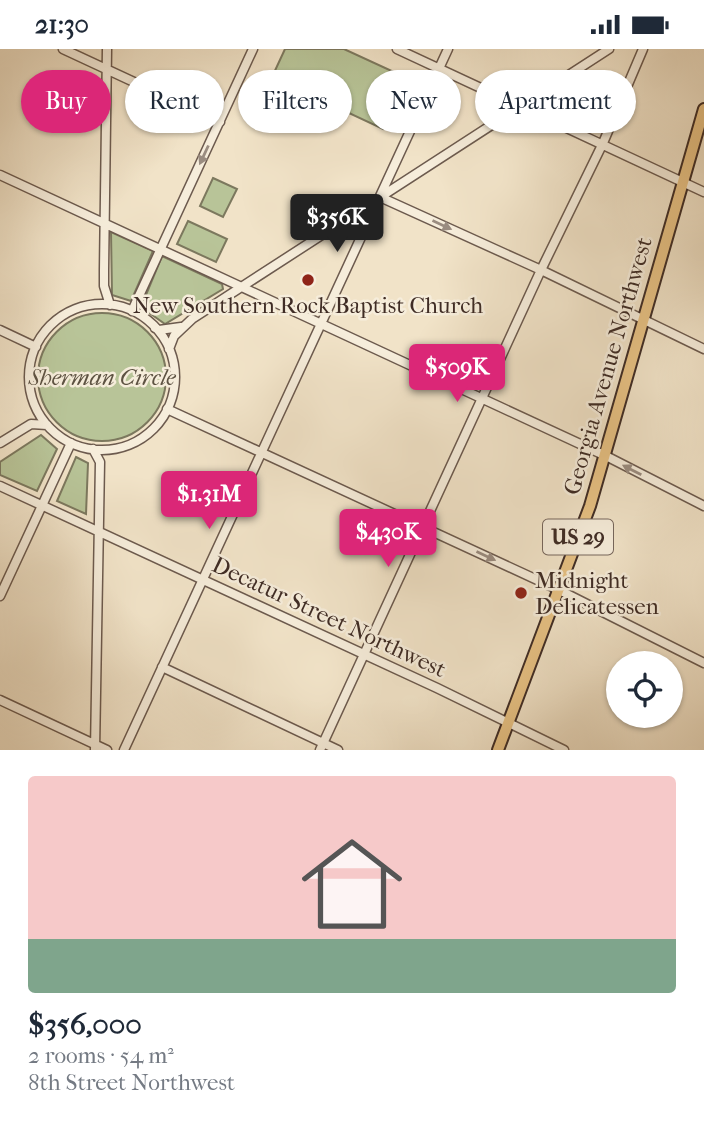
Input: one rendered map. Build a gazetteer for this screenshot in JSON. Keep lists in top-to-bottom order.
{
  "streets": {
    "highway": ["Georgia Avenue Northwest", "US 29"],
    "street": ["Decatur Street Northwest"]
  },
  "crossings": [
    ["Georgia Avenue Northwest", "Decatur Street Northwest"]
  ],
  "parks": ["Sherman Circle"],
  "places": ["New Southern Rock Baptist Church", "Midnight Delicatessen"],
  "page": {
    "status": "21:30",
    "chip": [
      "Buy",
      "Rent",
      "Filters",
      "New",
      "Apartment"
    ],
    "price": [
      "$356K",
      "$509K",
      "$1.31M",
      "$430K"
    ],
    "list": [
      {
        "name": "$356,000",
        "note": "2 rooms · 54 m² · 8th Street Northwest"
      }
    ]
  }
}
